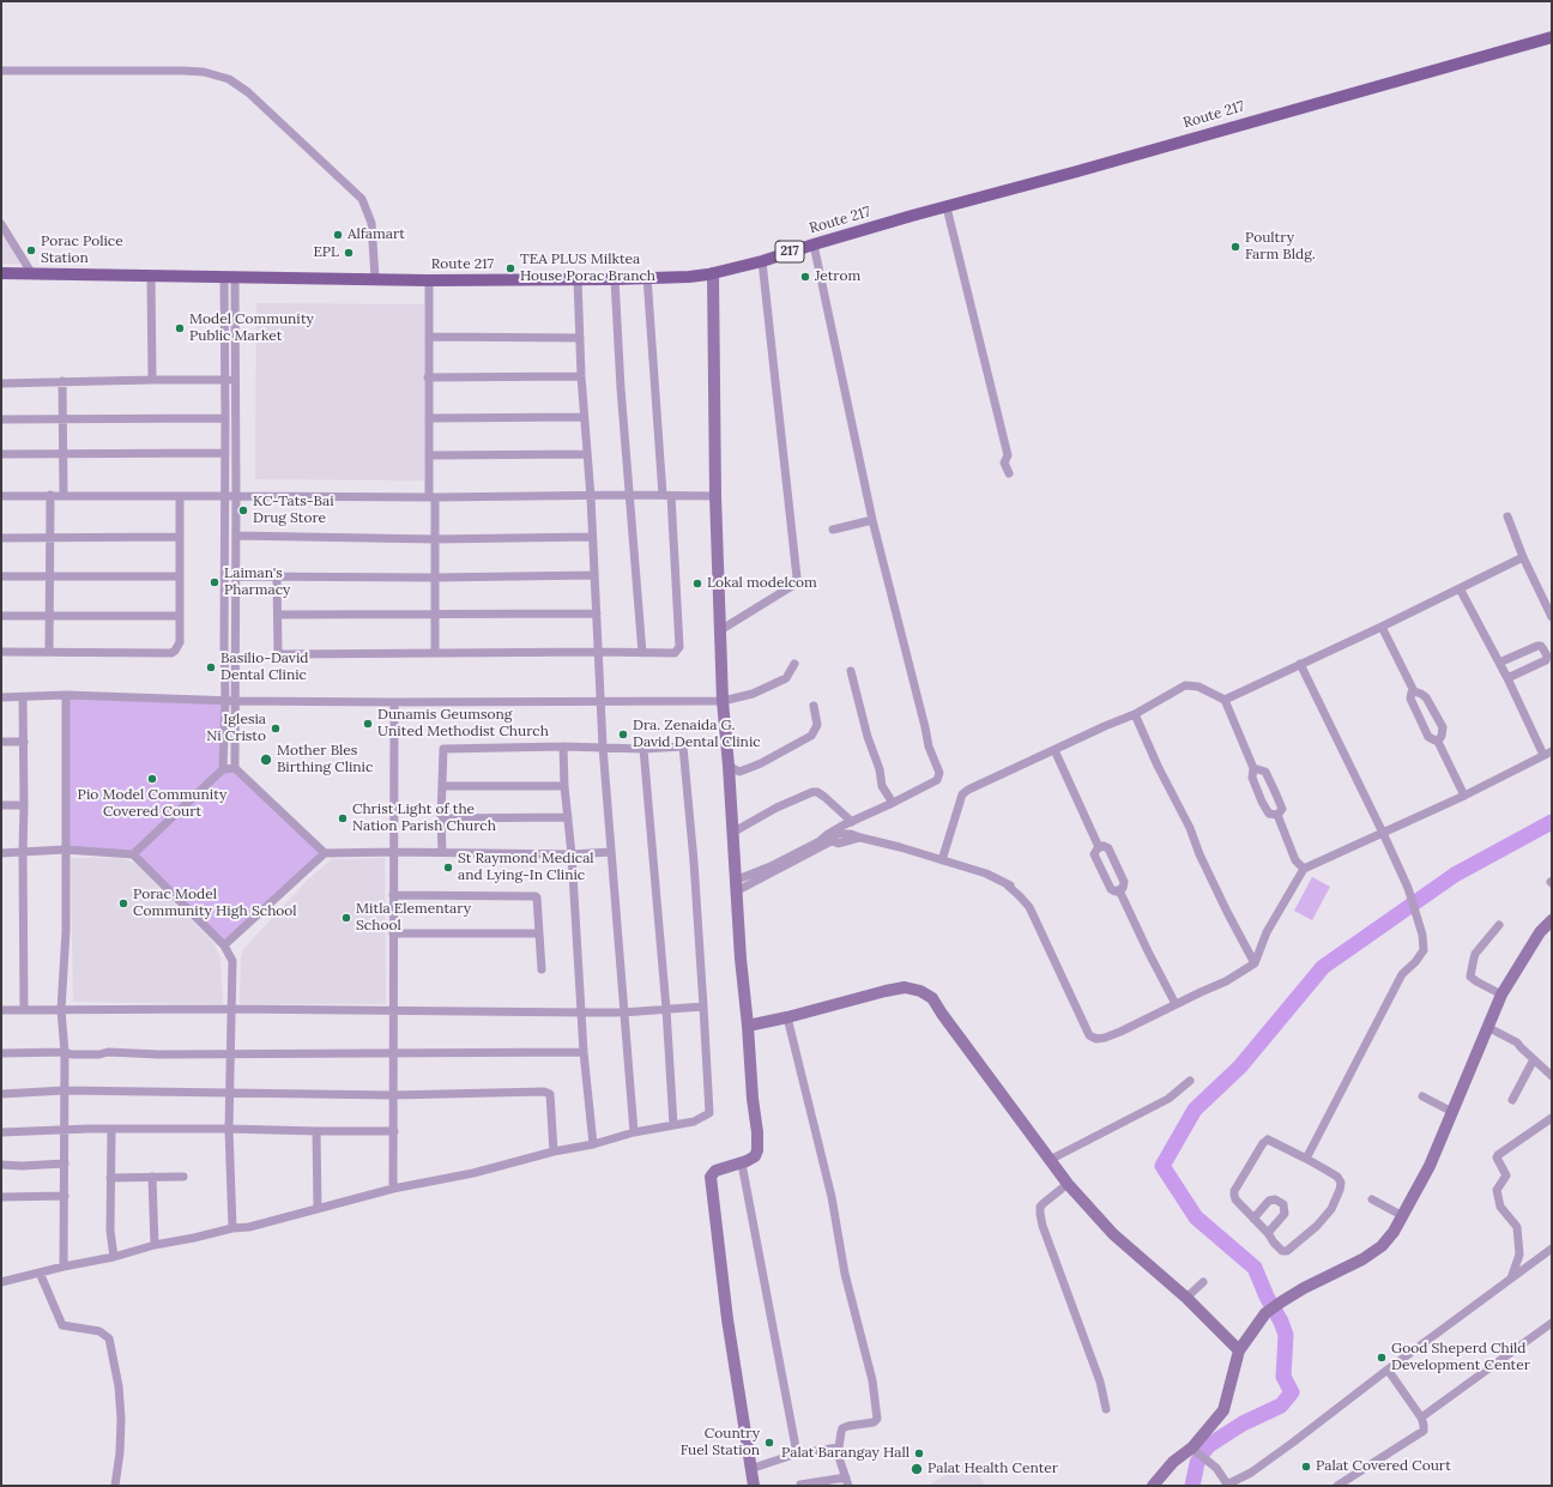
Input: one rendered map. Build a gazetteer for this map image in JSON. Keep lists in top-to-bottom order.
{
  "streets": {
    "main road": ["Route 217", "217"]
  },
  "places": [
    "Alfamart",
    "Poultry Farm Bldg.",
    "Porac Police Station",
    "EPL",
    "TEA PLUS Milktea House Porac Branch",
    "Jetrom",
    "Model Community Public Market",
    "KC-Tats-Bai Drug Store",
    "Laiman's Pharmacy",
    "Lokal modelcom",
    "Basilio-David Dental Clinic",
    "Dunamis Geumsong United Methodist Church",
    "Iglesia Ni Cristo",
    "Dra. Zenaida G. David Dental Clinic",
    "Mother Bles Birthing Clinic",
    "Pio Model Community Covered Court",
    "Christ Light of the Nation Parish Church",
    "St Raymond Medical and Lying-In Clinic",
    "Porac Model Community High School",
    "Mitla Elementary School",
    "Good Sheperd Child Development Center",
    "Country Fuel Station",
    "Palat Barangay Hall",
    "Palat Covered Court",
    "Palat Health Center"
  ]
}
